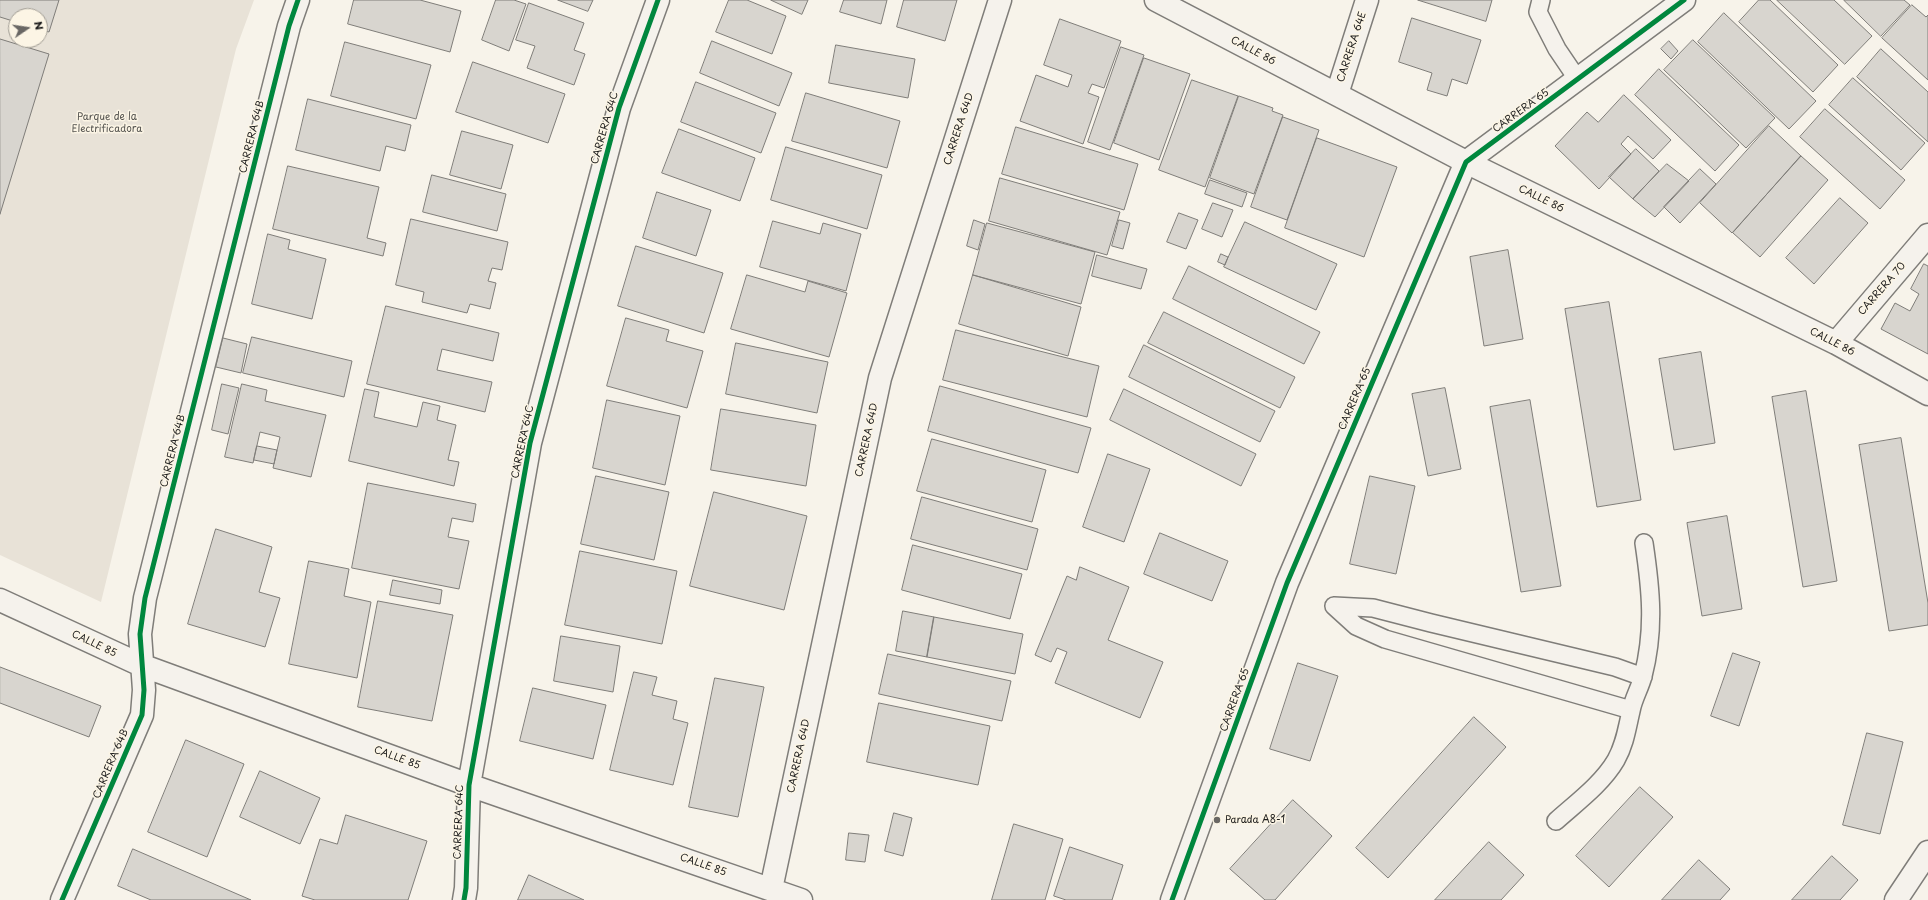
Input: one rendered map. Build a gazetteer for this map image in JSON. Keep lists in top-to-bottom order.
{
  "streets": {
    "street": [
      "CARRERA 64E",
      "CALLE 86",
      "CARRERA 65",
      "CARRERA 64C",
      "CARRERA 64D",
      "CARRERA 64B",
      "CARRERA 70",
      "CALLE 85"
    ]
  },
  "crossings": [
    ["CARRERA 64E", "CALLE 86"],
    ["CALLE 86", "CARRERA 65"],
    ["CALLE 86", "CARRERA 70"],
    ["CARRERA 64C", "CALLE 85"],
    ["CARRERA 64D", "CALLE 85"],
    ["CARRERA 64B", "CALLE 85"]
  ],
  "parks": ["Parque de la Electrificadora"],
  "places": ["Parada A8-1"],
  "north": "right"
}
